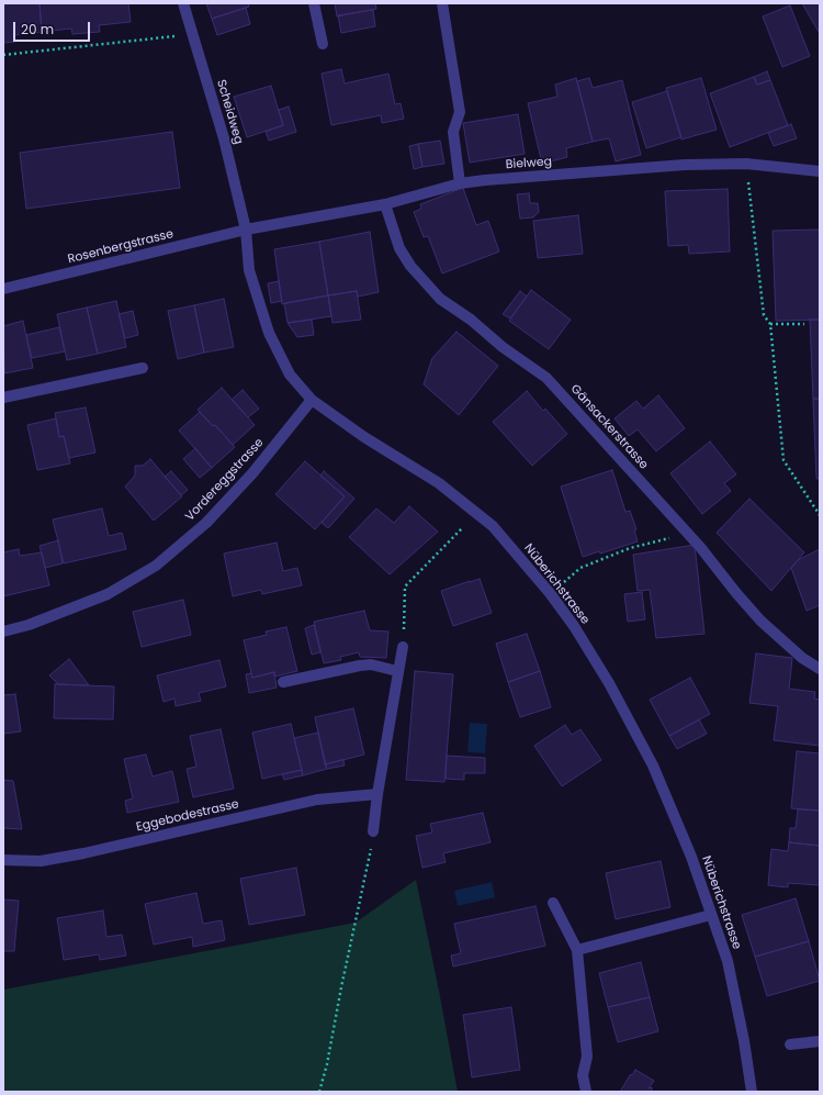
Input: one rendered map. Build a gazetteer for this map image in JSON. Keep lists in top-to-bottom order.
{
  "streets": {
    "street": [
      "Scheidweg",
      "Bielweg",
      "Rosenbergstrasse",
      "Gänsackerstrasse",
      "Vordereggstrasse",
      "Nüberichstrasse",
      "Eggebodestrasse"
    ]
  },
  "crossings": [
    ["Scheidweg", "Bielweg"],
    ["Scheidweg", "Rosenbergstrasse"],
    ["Scheidweg", "Nüberichstrasse"],
    ["Bielweg", "Rosenbergstrasse"],
    ["Bielweg", "Gänsackerstrasse"],
    ["Bielweg", "Nüberichstrasse"],
    ["Rosenbergstrasse", "Nüberichstrasse"],
    ["Vordereggstrasse", "Nüberichstrasse"]
  ],
  "scale_bar": "20 m"
}
